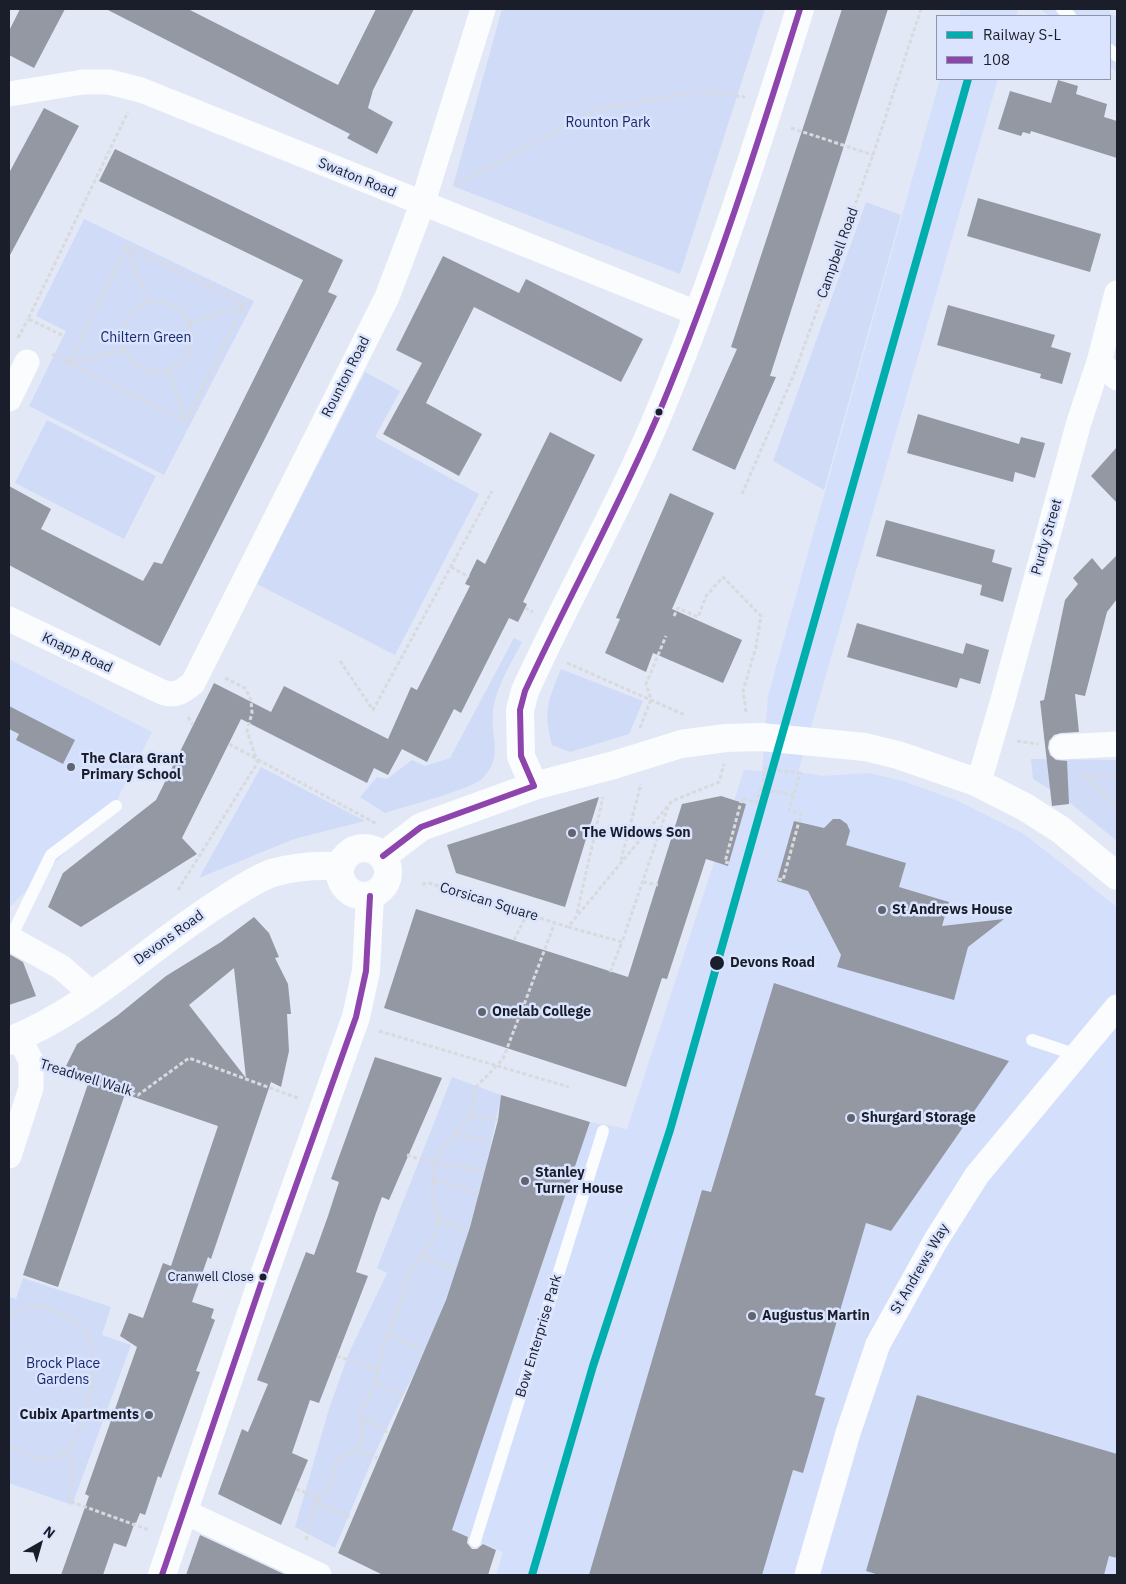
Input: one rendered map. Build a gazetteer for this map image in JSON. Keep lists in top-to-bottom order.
{
  "streets": {
    "street": [
      "Swaton Road",
      "Rounton Road",
      "Purdy Street",
      "Knapp Road",
      "Devons Road",
      "St Andrews Way"
    ],
    "lane": ["Bow Enterprise Park"],
    "path": ["Campbell Road", "Corsican Square", "Treadwell Walk"]
  },
  "crossings": [
    ["Swaton Road", "Rounton Road"],
    ["Rounton Road", "Knapp Road"],
    ["Devons Road", "Treadwell Walk"]
  ],
  "parks": ["Rounton Park", "Chiltern Green", "Brock Place Gardens"],
  "places": [
    "The Clara Grant Primary School",
    "The Widows Son",
    "St Andrews House",
    "Devons Road",
    "Onelab College",
    "Shurgard Storage",
    "Stanley Turner House",
    "Cranwell Close",
    "Augustus Martin",
    "Cubix Apartments"
  ],
  "lines": ["transit line 108", "rail line S-L"],
  "legend": ["Railway S-L", "108"],
  "north": "top right"
}
